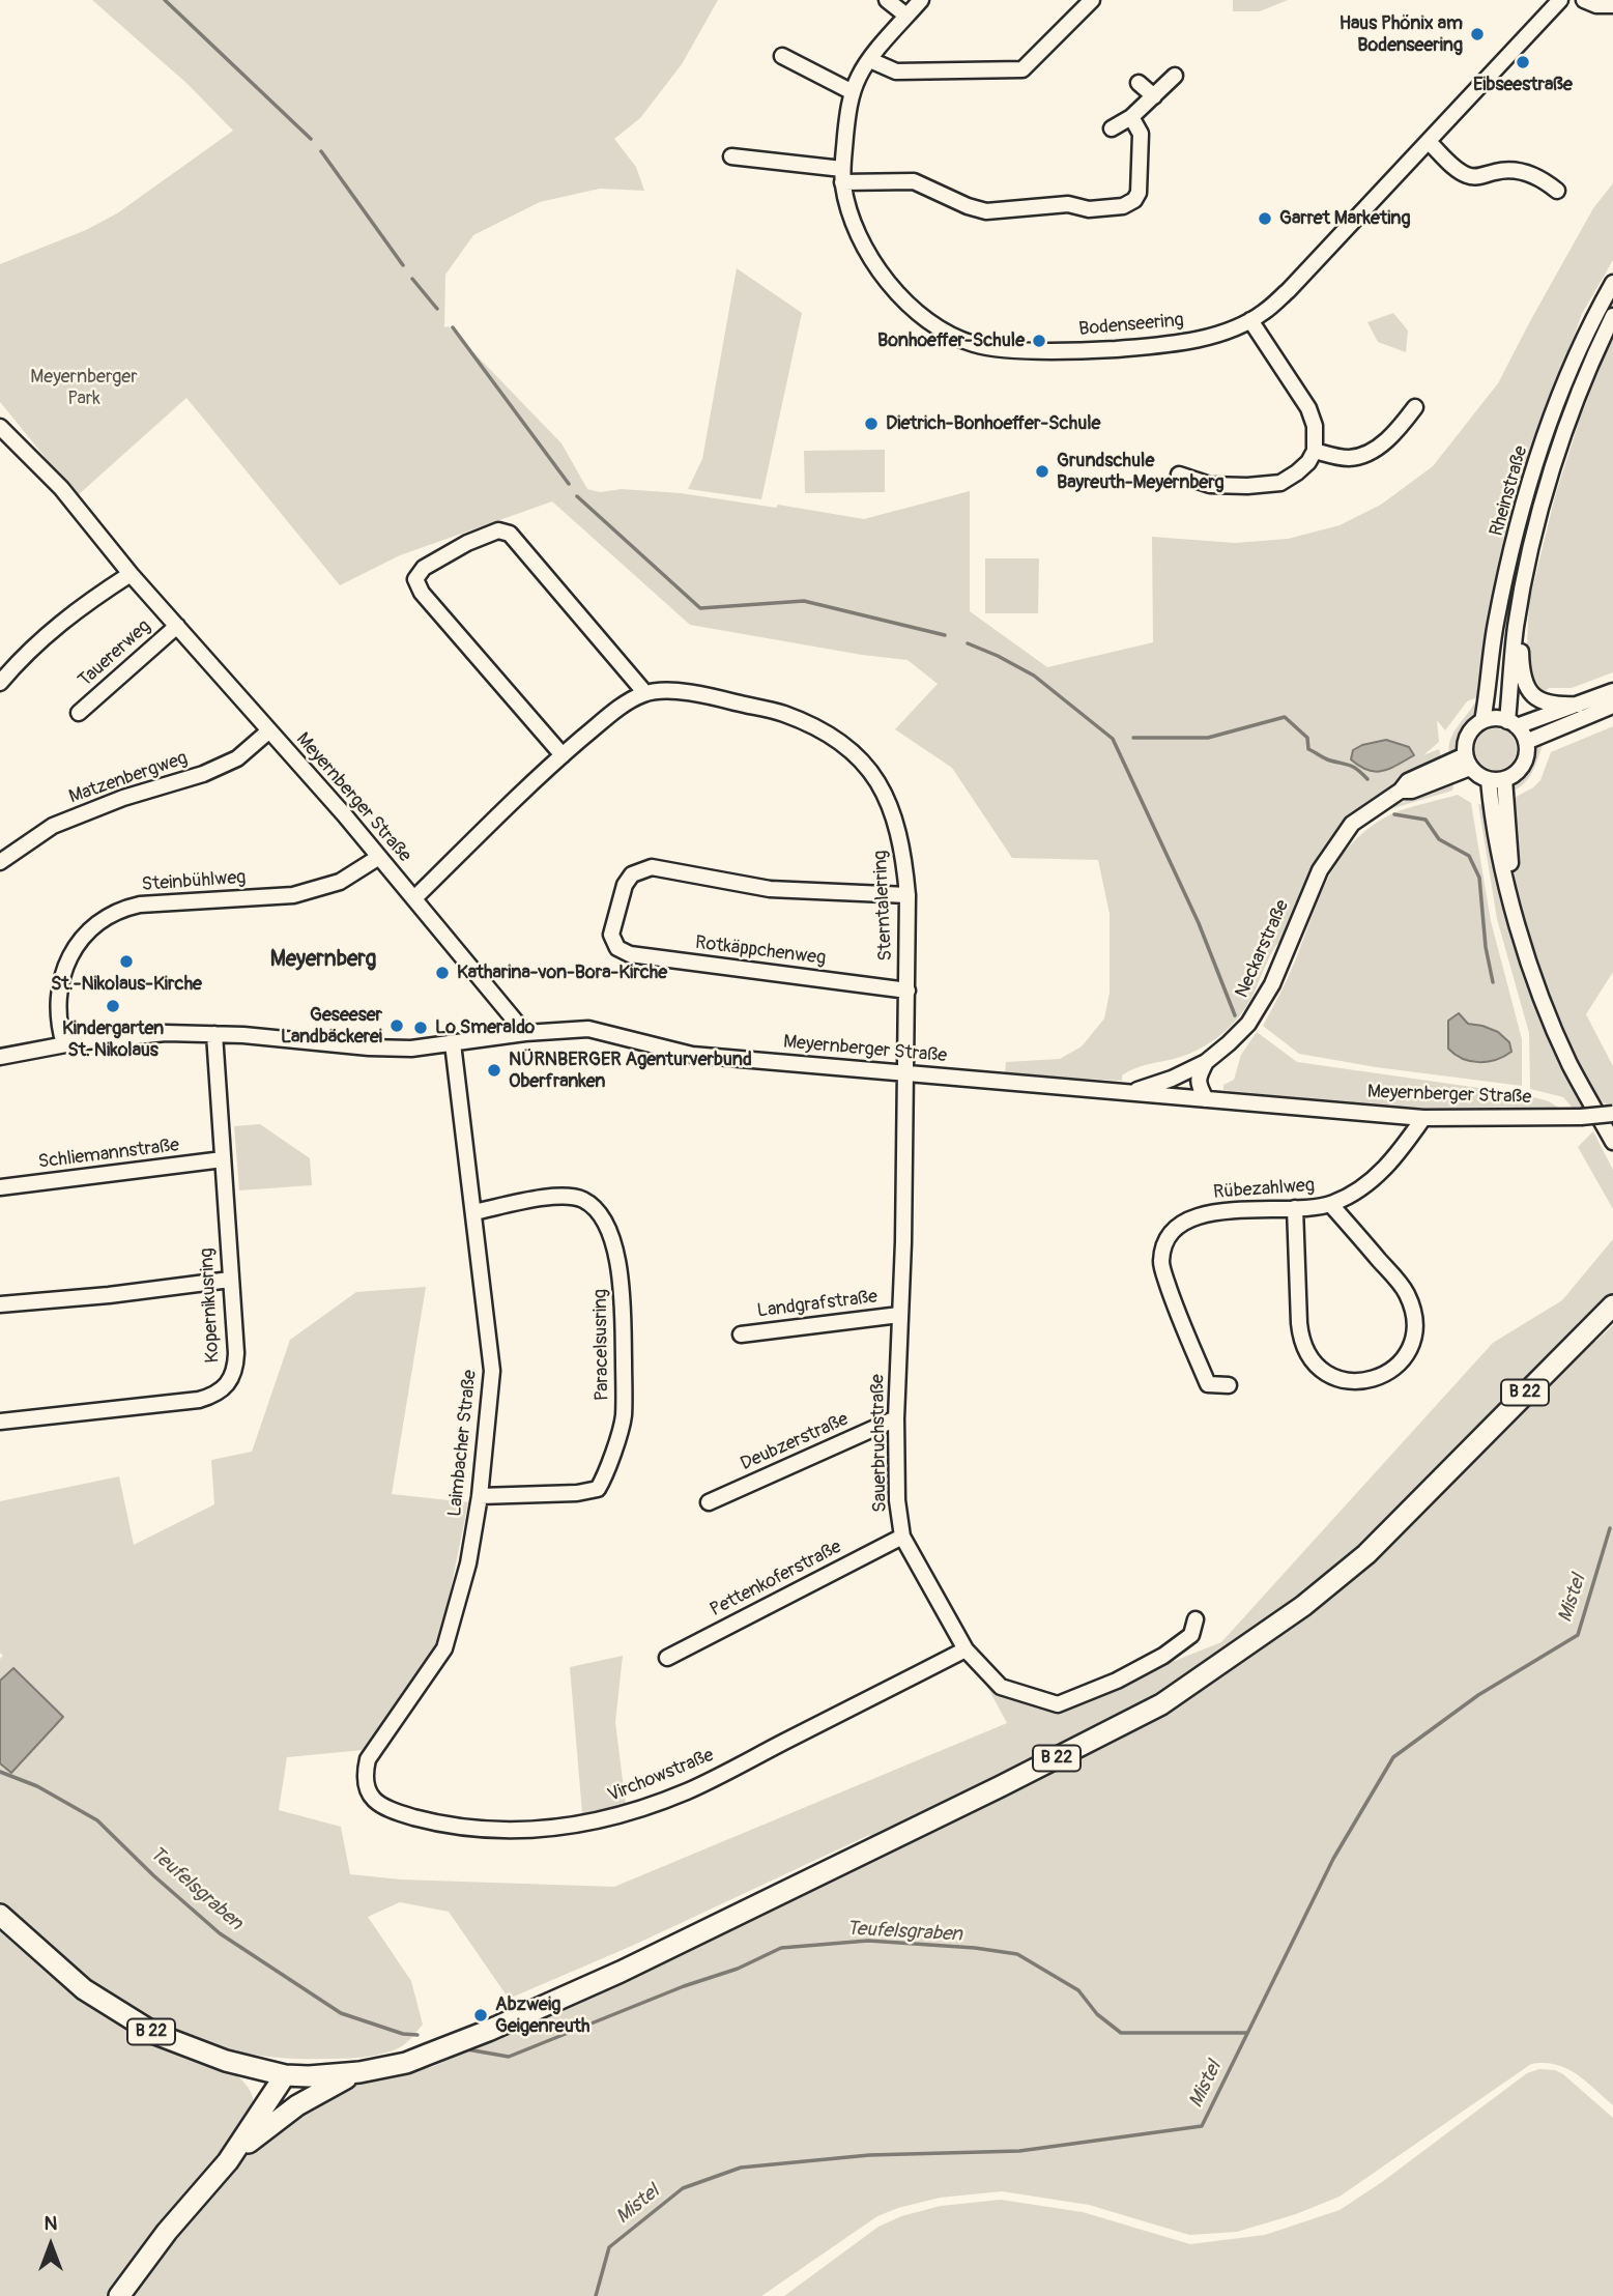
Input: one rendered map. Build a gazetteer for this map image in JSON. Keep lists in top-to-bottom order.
{
  "streets": {
    "main road": ["B 22"],
    "street": [
      "Bodenseering",
      "Rheinstraße",
      "Tauererweg",
      "Matzenbergweg",
      "Meyernberger Straße",
      "Steinbühlweg",
      "Sterntalerring",
      "Neckarstraße",
      "Rotkäppchenweg",
      "Schliemannstraße",
      "Rübezahlweg",
      "Landgrafstraße",
      "Kopernikusring",
      "Paracelsusring",
      "Deubzerstraße",
      "Laimbacher Straße",
      "Sauerbruchstraße",
      "Pettenkoferstraße",
      "Virchowstraße"
    ]
  },
  "crossings": [
    ["Rheinstraße", "Neckarstraße"],
    ["Tauererweg", "Meyernberger Straße"],
    ["Matzenbergweg", "Meyernberger Straße"],
    ["Meyernberger Straße", "Steinbühlweg"],
    ["Meyernberger Straße", "Sterntalerring"],
    ["Meyernberger Straße", "Neckarstraße"],
    ["Meyernberger Straße", "Rübezahlweg"],
    ["Meyernberger Straße", "Sauerbruchstraße"],
    ["Sterntalerring", "Rotkäppchenweg"],
    ["Sterntalerring", "Sauerbruchstraße"],
    ["Schliemannstraße", "Kopernikusring"],
    ["Landgrafstraße", "Sauerbruchstraße"],
    ["Paracelsusring", "Laimbacher Straße"],
    ["Deubzerstraße", "Sauerbruchstraße"],
    ["Laimbacher Straße", "Virchowstraße"],
    ["Sauerbruchstraße", "Pettenkoferstraße"],
    ["Sauerbruchstraße", "Virchowstraße"]
  ],
  "districts": ["Meyernberg"],
  "water": ["Mistel", "Teufelsgraben"],
  "parks": ["Meyernberger Park"],
  "places": [
    "Haus Phönix am Bodenseering",
    "Eibseestraße",
    "Garret Marketing",
    "Bonhoeffer-Schule",
    "Dietrich-Bonhoeffer-Schule",
    "Grundschule Bayreuth-Meyernberg",
    "St.-Nikolaus-Kirche",
    "Katharina-von-Bora-Kirche",
    "Kindergarten St. Nikolaus",
    "Geseeser Landbäckerei",
    "Lo Smeraldo",
    "NÜRNBERGER Agenturverbund Oberfranken",
    "Abzweig Geigenreuth"
  ],
  "north": "top"
}
